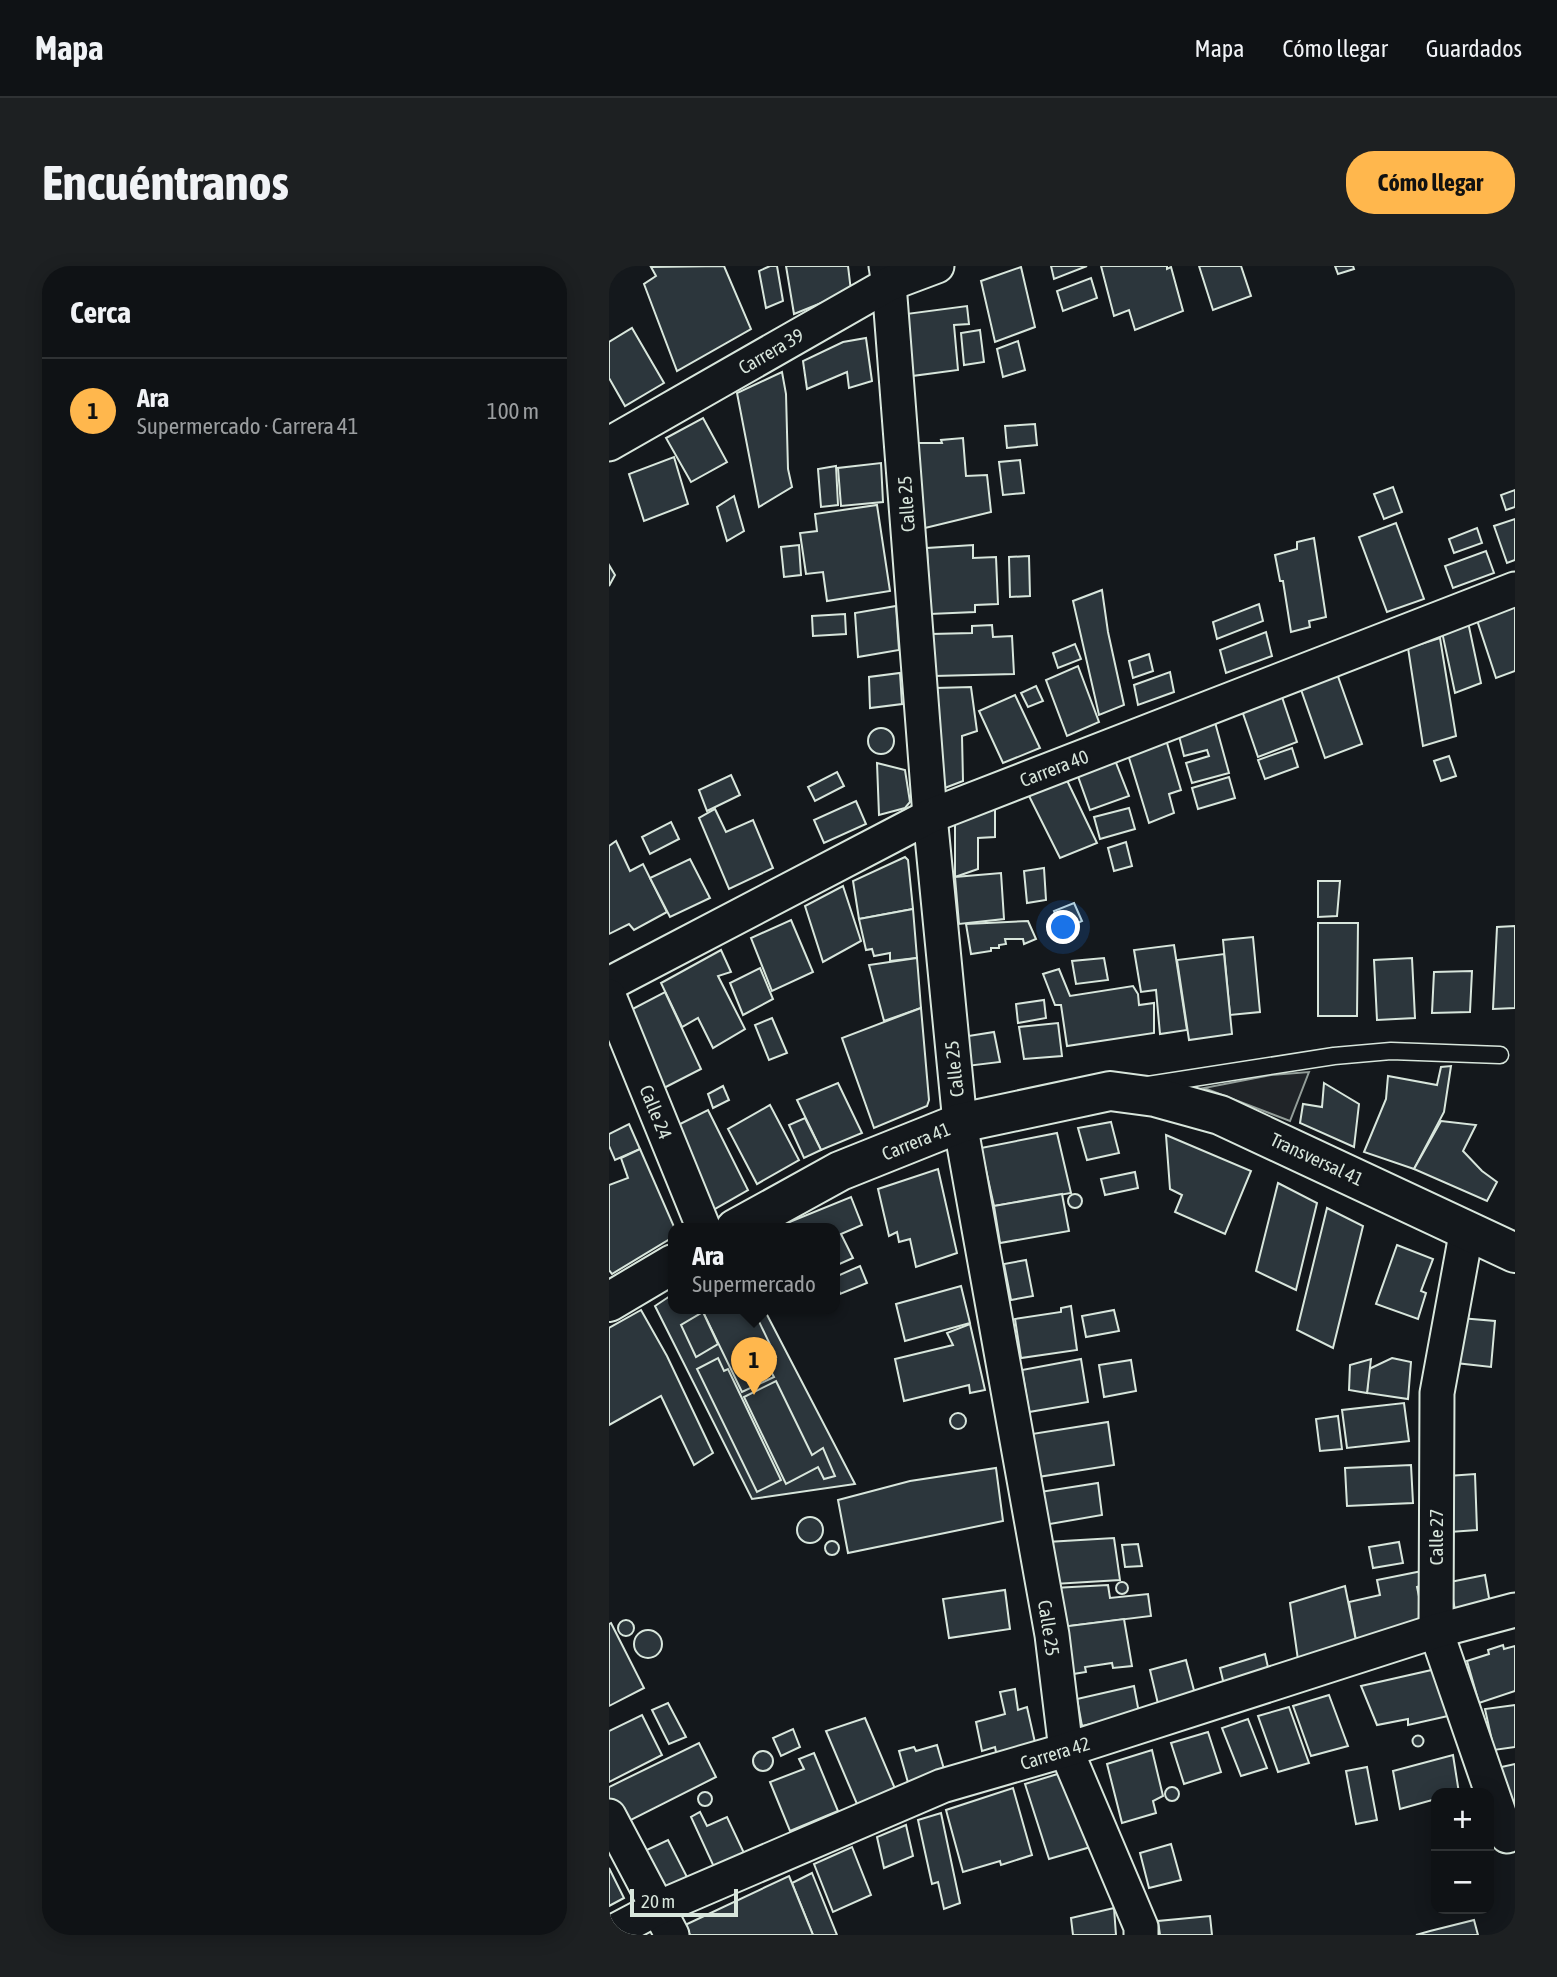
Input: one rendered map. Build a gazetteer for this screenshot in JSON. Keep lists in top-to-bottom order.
{
  "streets": {
    "street": [
      "Carrera 39",
      "Calle 25",
      "Carrera 40",
      "Calle 24",
      "Carrera 41",
      "Transversal 41",
      "Calle 27",
      "Carrera 42"
    ]
  },
  "crossings": [
    ["Carrera 39", "Calle 25"],
    ["Calle 25", "Carrera 40"],
    ["Calle 25", "Carrera 41"],
    ["Calle 25", "Carrera 42"],
    ["Carrera 41", "Transversal 41"],
    ["Transversal 41", "Calle 27"],
    ["Calle 27", "Carrera 42"]
  ],
  "scale_bar": "20 m",
  "page": {
    "header": "Mapa",
    "nav": ["Mapa", "Cómo llegar", "Guardados"],
    "buttons": "Cómo llegar",
    "title": "Encuéntranos",
    "heading": "Cerca",
    "list": [
      {
        "mark": "1",
        "name": "Ara",
        "note": "Supermercado · Carrera 41",
        "value": "100 m"
      }
    ],
    "popup": ["Ara", "Supermercado"],
    "pins": "1",
    "map_buttons": ["+", "−"],
    "scale": "20 m"
  }
}
